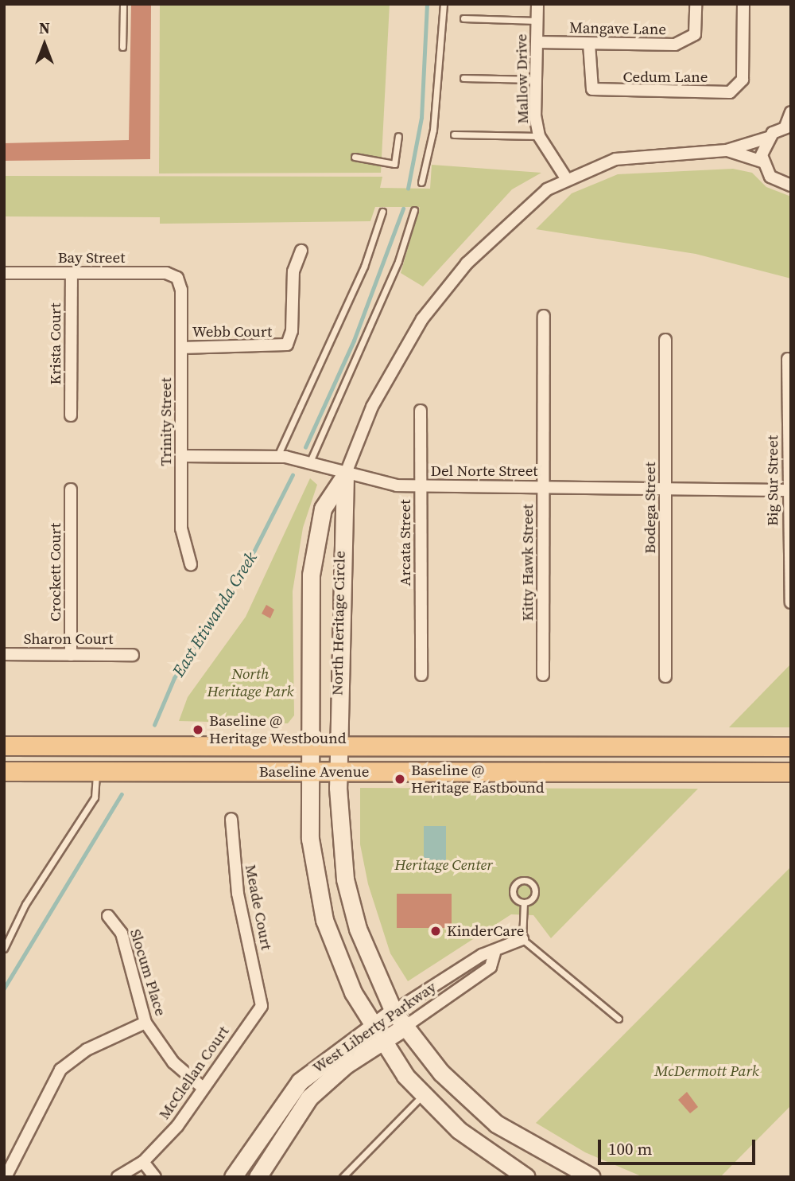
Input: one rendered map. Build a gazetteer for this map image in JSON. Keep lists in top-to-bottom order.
{
  "streets": {
    "main road": ["Baseline Avenue"],
    "street": [
      "Mangave Lane",
      "Cedum Lane",
      "Mallow Drive",
      "Bay Street",
      "Webb Court",
      "Krista Court",
      "Trinity Street",
      "Del Norte Street",
      "Big Sur Street",
      "Bodega Street",
      "Arcata Street",
      "Kitty Hawk Street",
      "Crockett Court",
      "North Heritage Circle",
      "Sharon Court",
      "Meade Court",
      "Slocum Place",
      "West Liberty Parkway",
      "McClellan Court"
    ]
  },
  "crossings": [
    ["Mangave Lane", "Cedum Lane"],
    ["Mangave Lane", "Mallow Drive"],
    ["Mallow Drive", "North Heritage Circle"],
    ["Bay Street", "Krista Court"],
    ["Bay Street", "Trinity Street"],
    ["Webb Court", "Trinity Street"],
    ["Trinity Street", "Del Norte Street"],
    ["Del Norte Street", "Big Sur Street"],
    ["Del Norte Street", "Bodega Street"],
    ["Del Norte Street", "Arcata Street"],
    ["Del Norte Street", "Kitty Hawk Street"],
    ["Del Norte Street", "North Heritage Circle"],
    ["Crockett Court", "Sharon Court"],
    ["North Heritage Circle", "Baseline Avenue"],
    ["North Heritage Circle", "West Liberty Parkway"],
    ["Meade Court", "McClellan Court"],
    ["Slocum Place", "McClellan Court"]
  ],
  "water": ["East Etiwanda Creek"],
  "parks": ["North Heritage Park", "Heritage Center", "McDermott Park"],
  "places": ["Baseline @ Heritage Westbound", "Baseline @ Heritage Eastbound", "KinderCare"],
  "scale_bar": "100 m",
  "north": "top"
}
